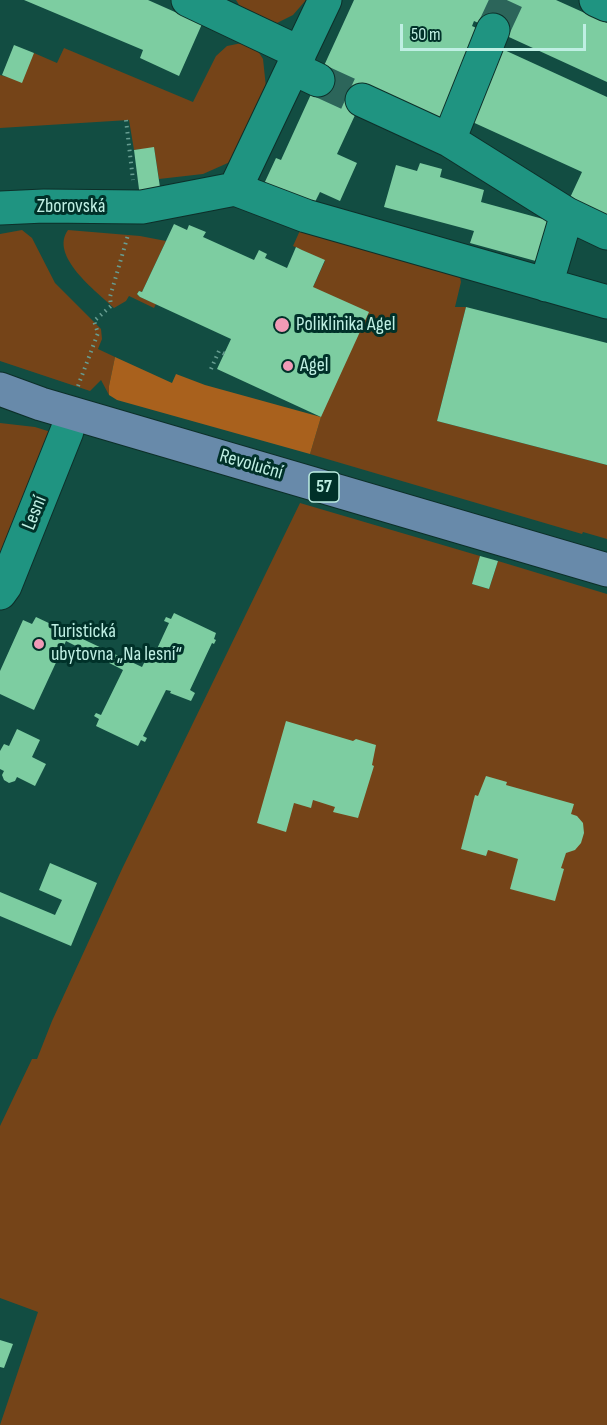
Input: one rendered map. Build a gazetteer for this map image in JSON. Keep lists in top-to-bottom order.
{
  "streets": {
    "main road": ["Revoluční", "57"],
    "street": ["Zborovská", "Lesní"]
  },
  "places": ["Poliklinika Agel", "Agel", "Turistická ubytovna „Na lesní“"],
  "scale_bar": "50 m"
}
